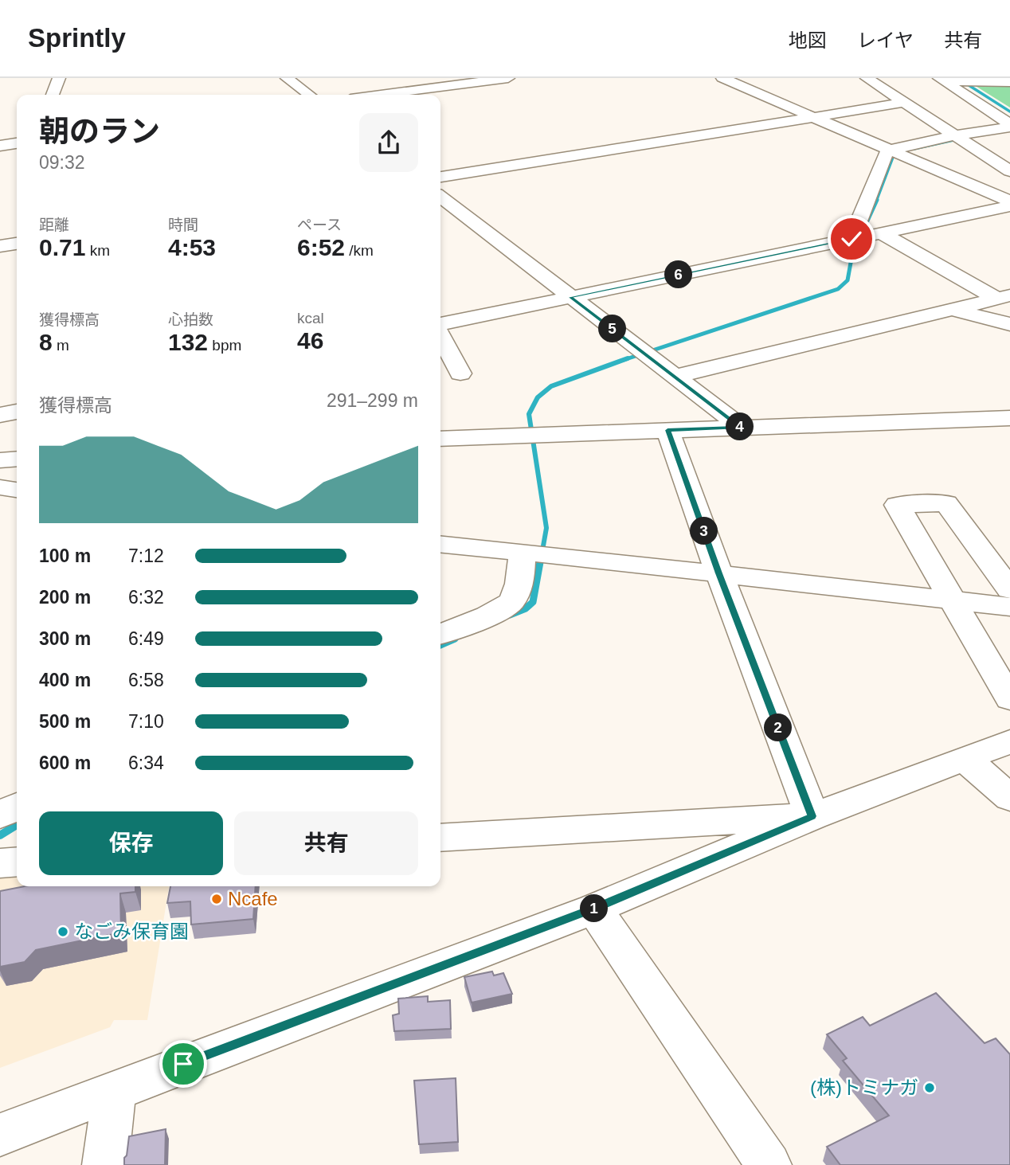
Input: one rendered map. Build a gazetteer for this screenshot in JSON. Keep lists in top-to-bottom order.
{
  "places": ["Ncafe", "なごみ保育園", "(株)トミナガ"],
  "page": {
    "header": "Sprintly",
    "nav": ["地図", "レイヤ", "共有"],
    "heading": ["朝のラン", "09:32"],
    "stats": [
      ["距離", "0.71 km"],
      ["時間", "4:53"],
      ["ペース", "6:52 /km"],
      ["獲得標高", "8 m"],
      ["心拍数", "132 bpm"],
      ["kcal", "46"]
    ],
    "pins": [
      "6",
      "5",
      "4",
      "3",
      "2",
      "1"
    ],
    "chart": ["獲得標高", "291–299 m"],
    "list": [
      {
        "name": "100 m",
        "note": "7:12"
      },
      {
        "name": "200 m",
        "note": "6:32"
      },
      {
        "name": "300 m",
        "note": "6:49"
      },
      {
        "name": "400 m",
        "note": "6:58"
      },
      {
        "name": "500 m",
        "note": "7:10"
      },
      {
        "name": "600 m",
        "note": "6:34"
      }
    ],
    "buttons": ["保存", "共有"]
  }
}
